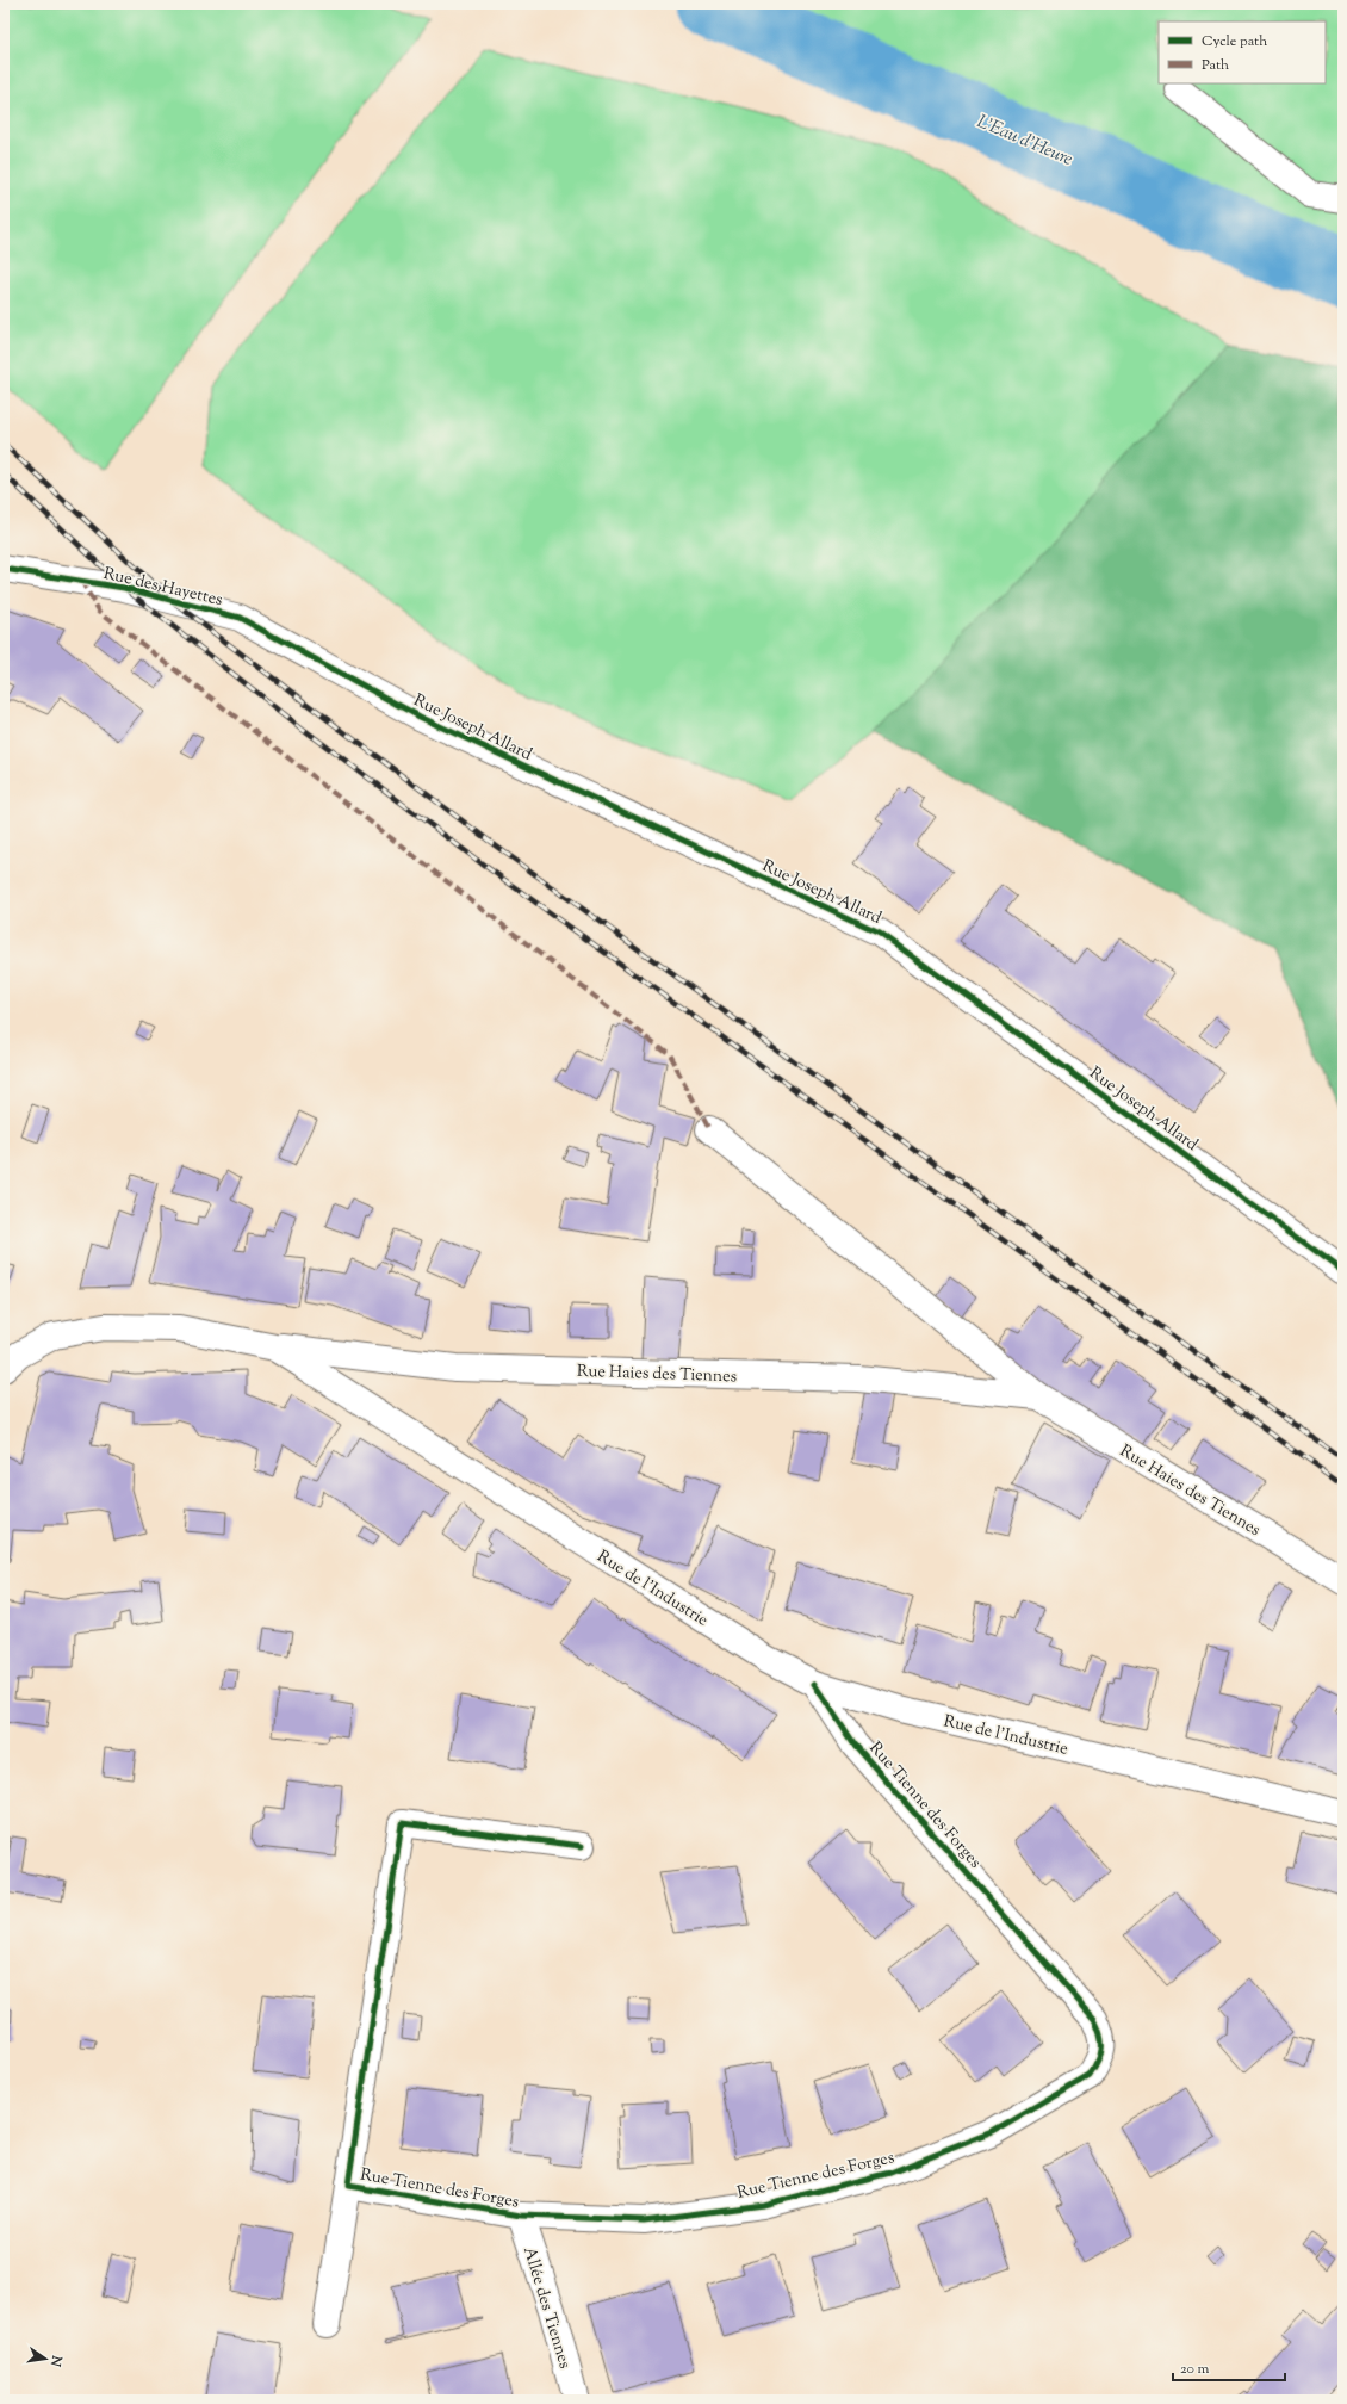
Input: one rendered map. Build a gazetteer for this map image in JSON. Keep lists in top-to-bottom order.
{
  "streets": {
    "street": [
      "Rue des Hayettes",
      "Rue Joseph Allard",
      "Rue Haies des Tiennes",
      "Rue de l'Industrie",
      "Rue Tienne des Forges",
      "Allée des Tiennes"
    ]
  },
  "crossings": [
    ["Rue des Hayettes", "Rue Joseph Allard"],
    ["Rue Haies des Tiennes", "Rue de l'Industrie"],
    ["Rue de l'Industrie", "Rue Tienne des Forges"],
    ["Rue Tienne des Forges", "Allée des Tiennes"]
  ],
  "water": ["L'Eau d'Heure"],
  "legend": ["Cycle path", "Path"],
  "scale_bar": "20 m",
  "north": "right"
}
